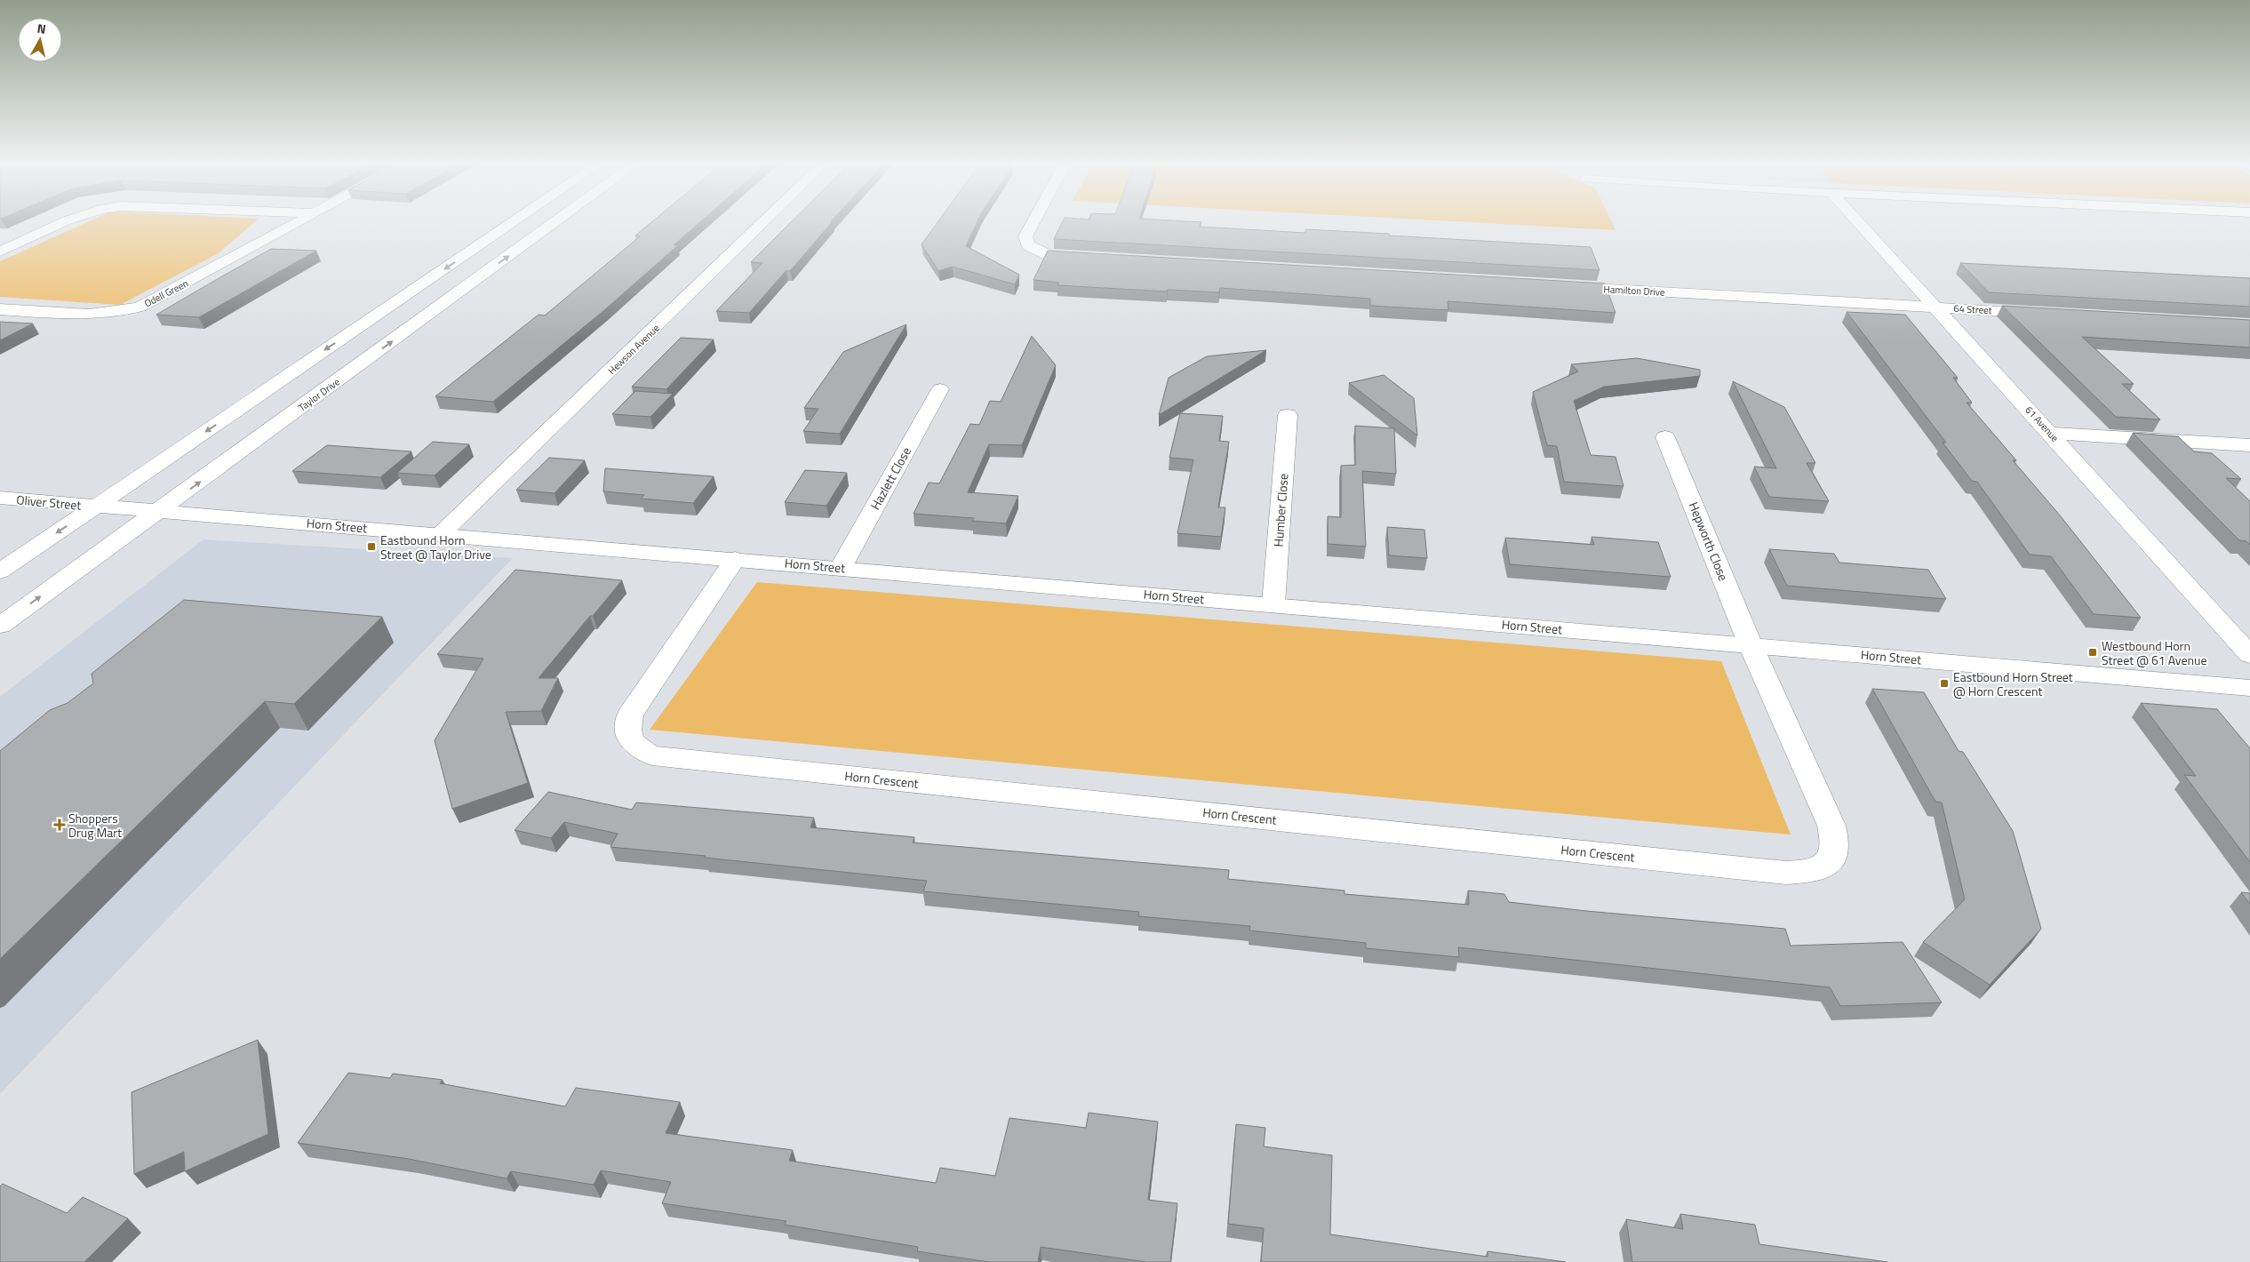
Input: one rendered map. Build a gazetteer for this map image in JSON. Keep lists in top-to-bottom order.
{
  "streets": {
    "street": [
      "Hamilton Drive",
      "Odell Green",
      "64 Street",
      "Hewson Avenue",
      "Taylor Drive",
      "61 Avenue",
      "Hazlett Close",
      "Oliver Street",
      "Humber Close",
      "Horn Street",
      "Hepworth Close",
      "Horn Crescent"
    ]
  },
  "crossings": [
    ["Hamilton Drive", "64 Street"],
    ["Hamilton Drive", "61 Avenue"],
    ["64 Street", "61 Avenue"],
    ["Hewson Avenue", "Horn Street"],
    ["Taylor Drive", "Horn Street"],
    ["Hazlett Close", "Horn Street"],
    ["Oliver Street", "Horn Street"],
    ["Humber Close", "Horn Street"],
    ["Horn Street", "Hepworth Close"],
    ["Horn Street", "Horn Crescent"],
    ["Hepworth Close", "Horn Crescent"]
  ],
  "places": {
    "transit": ["Eastbound Horn Street @ Taylor Drive", "Westbound Horn Street @ 61 Avenue", "Eastbound Horn Street @ Horn Crescent"],
    "health": ["Shoppers Drug Mart"]
  },
  "north": "top"
}
